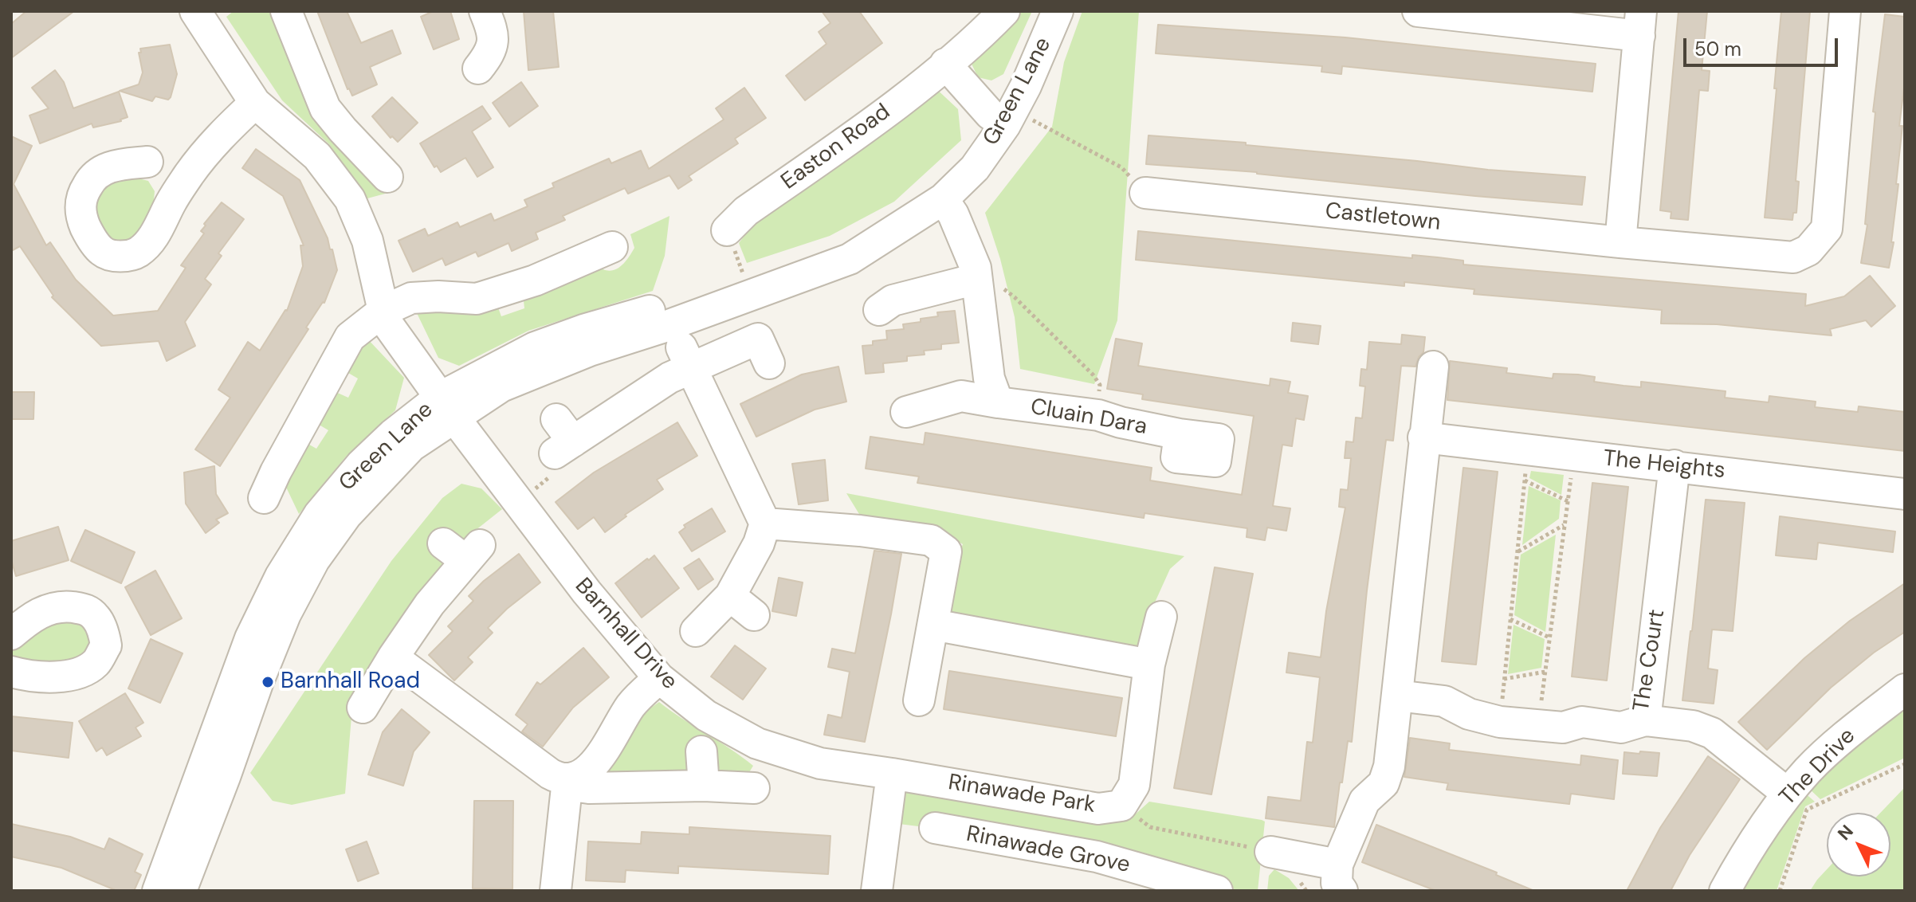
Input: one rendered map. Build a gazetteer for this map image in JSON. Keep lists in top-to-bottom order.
{
  "streets": {
    "street": [
      "Green Lane",
      "Easton Road",
      "Castletown",
      "Cluain Dara",
      "The Heights",
      "Barnhall Drive",
      "The Court",
      "The Drive",
      "Rinawade Park",
      "Rinawade Grove"
    ]
  },
  "crossings": [
    ["Green Lane", "Cluain Dara"],
    ["Green Lane", "Barnhall Drive"],
    ["The Heights", "The Court"],
    ["Barnhall Drive", "Rinawade Park"]
  ],
  "places": ["Barnhall Road"],
  "scale_bar": "50 m",
  "north": "top left"
}
